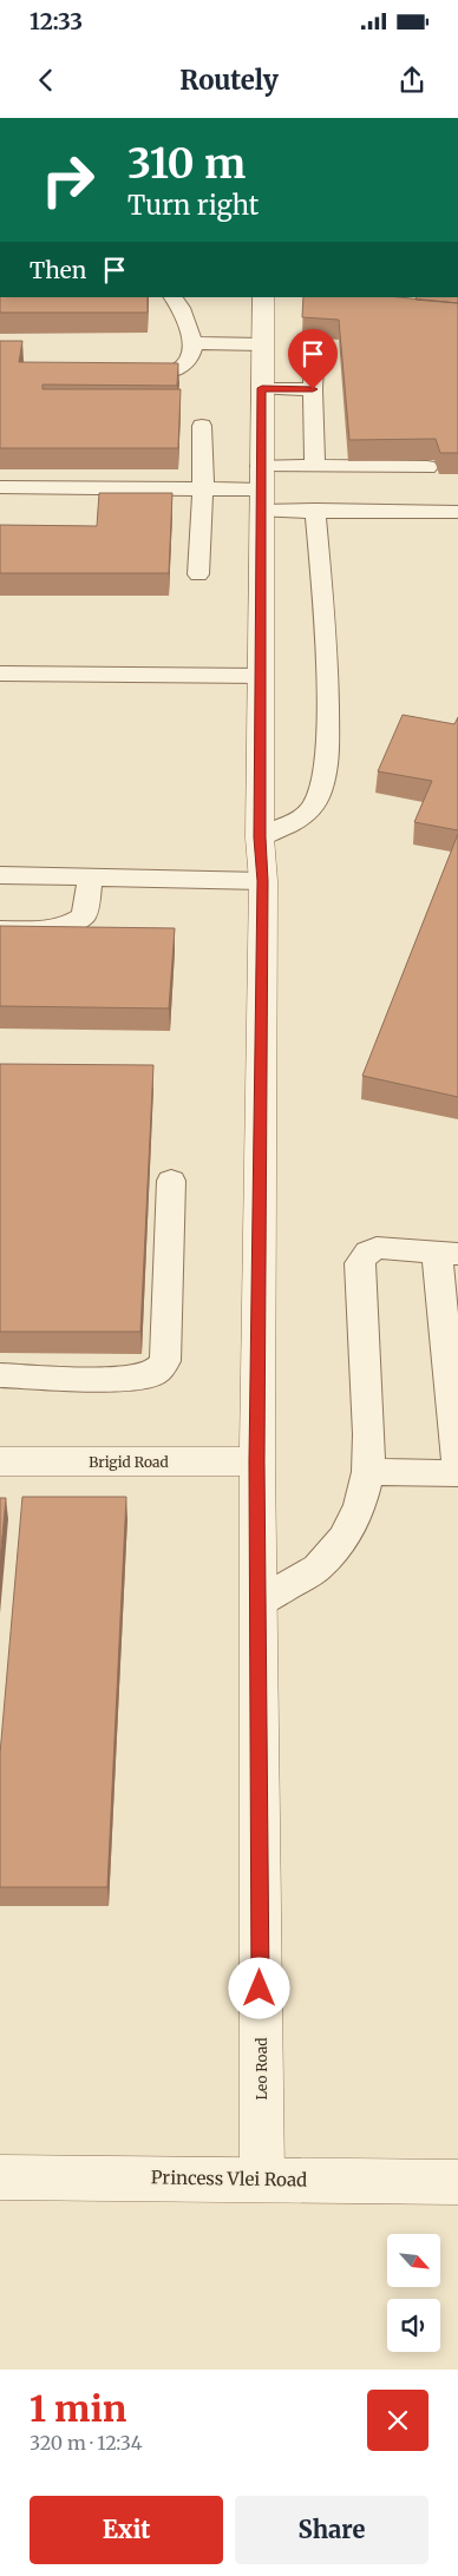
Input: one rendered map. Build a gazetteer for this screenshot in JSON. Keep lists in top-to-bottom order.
{
  "streets": {
    "street": ["Brigid Road", "Leo Road", "Princess Vlei Road"]
  },
  "crossings": [
    ["Brigid Road", "Leo Road"],
    ["Leo Road", "Princess Vlei Road"]
  ],
  "north": "bottom right",
  "page": {
    "status": "12:33",
    "header": "Routely",
    "turn": ["310 m", "Turn right"],
    "then": "Then",
    "heading": ["1 min", "320 m · 12:34"],
    "buttons": ["Exit", "Share"]
  }
}
